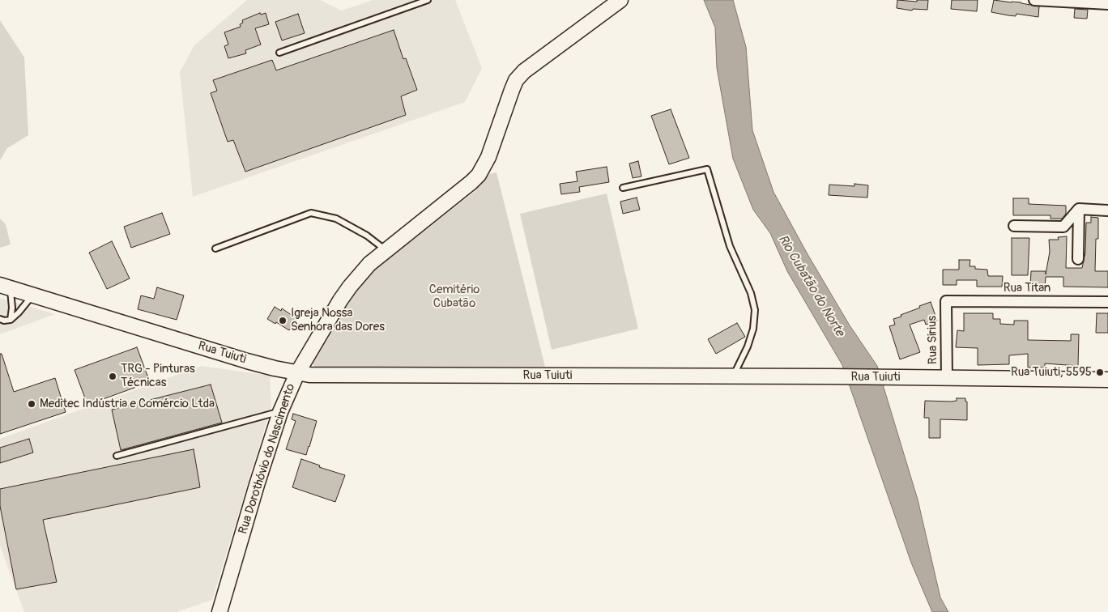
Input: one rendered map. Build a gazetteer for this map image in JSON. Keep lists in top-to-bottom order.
{
  "streets": {
    "main road": ["Rua Tuiuti", "Rua Dorothóvio do Nascimento"],
    "street": ["Rua Titan", "Rua Sirius"]
  },
  "crossings": [
    ["Rua Titan", "Rua Sirius"],
    ["Rua Sirius", "Rua Tuiuti"],
    ["Rua Tuiuti", "Rua Dorothóvio do Nascimento"]
  ],
  "water": ["Rio Cubatão do Norte"],
  "parks": ["Cemitério Cubatão"],
  "places": [
    "Igreja Nossa Senhora das Dores",
    "Rua Tuiuti, 5595",
    "TRG - Pinturas Técnicas",
    "Meditec Indústria e Comércio Ltda"
  ]
}
